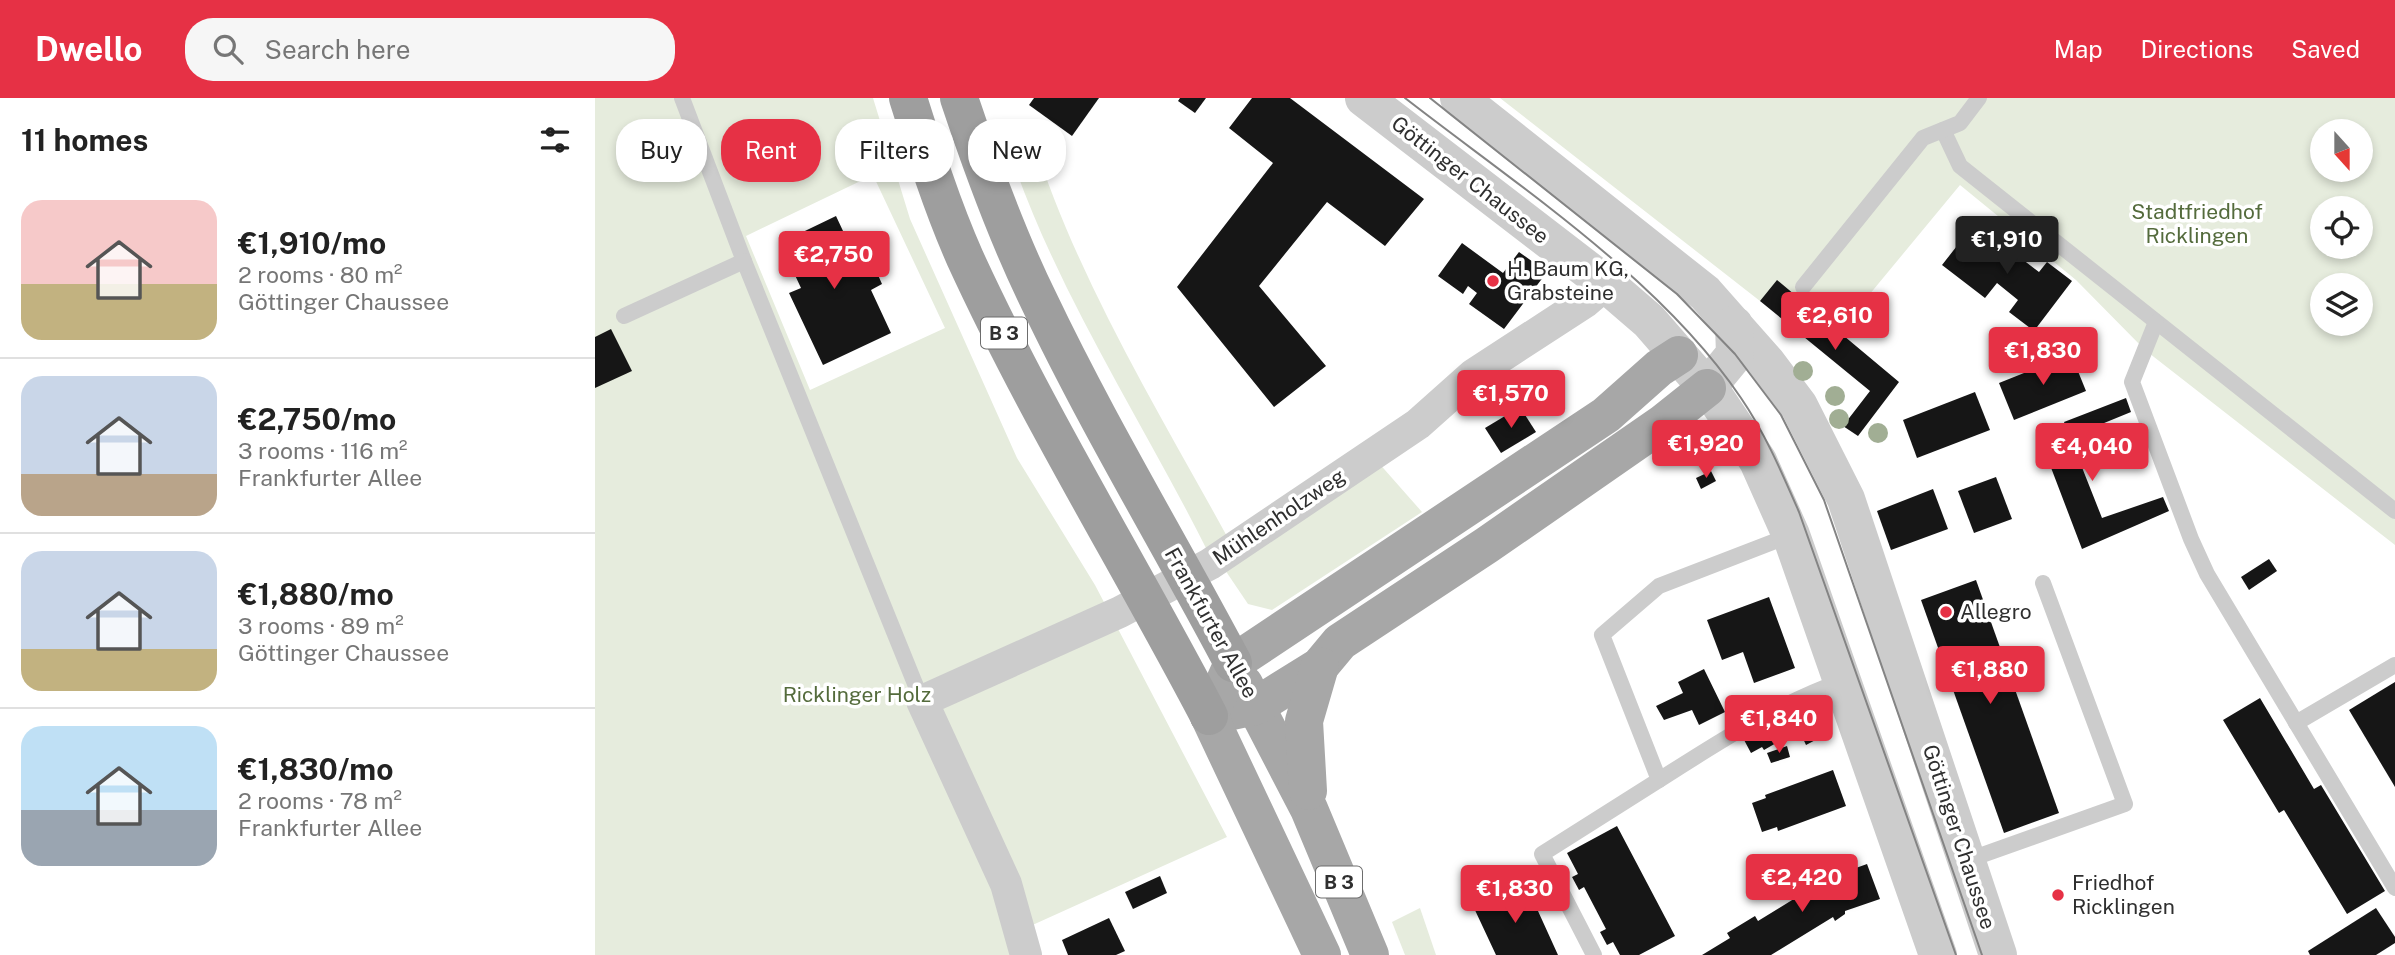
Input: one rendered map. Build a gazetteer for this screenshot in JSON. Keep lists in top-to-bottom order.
{
  "streets": {
    "highway": ["B 3", "Frankfurter Allee"],
    "street": ["Göttinger Chaussee", "Mühlenholzweg"]
  },
  "crossings": [
    ["Göttinger Chaussee", "Mühlenholzweg"]
  ],
  "parks": ["Stadtfriedhof Ricklingen", "Ricklinger Holz"],
  "places": ["H. Baum KG, Grabsteine", "Allegro", "Friedhof Ricklingen"],
  "north": "bottom",
  "page": {
    "header": "Dwello",
    "search": "Search here",
    "nav": ["Map", "Directions", "Saved"],
    "heading": "11 homes",
    "chip": [
      "Buy",
      "Rent",
      "Filters",
      "New"
    ],
    "list": [
      {
        "name": "€1,910/mo",
        "note": "2 rooms · 80 m² · Göttinger Chaussee"
      },
      {
        "name": "€2,750/mo",
        "note": "3 rooms · 116 m² · Frankfurter Allee"
      },
      {
        "name": "€1,880/mo",
        "note": "3 rooms · 89 m² · Göttinger Chaussee"
      },
      {
        "name": "€1,830/mo",
        "note": "2 rooms · 78 m² · Frankfurter Allee"
      }
    ],
    "price": [
      "€1,910",
      "€2,750",
      "€2,610",
      "€1,830",
      "€1,570",
      "€1,920",
      "€4,040",
      "€1,880",
      "€1,840",
      "€2,420",
      "€1,830"
    ]
  }
}
